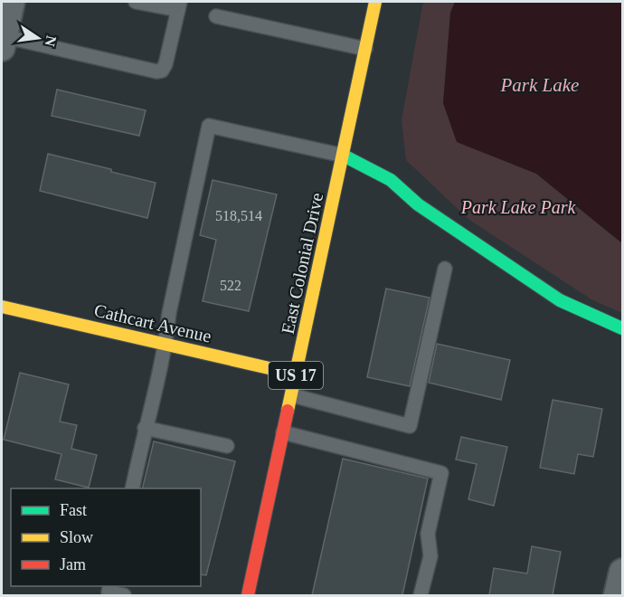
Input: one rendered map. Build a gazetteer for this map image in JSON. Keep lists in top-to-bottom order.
{
  "streets": {
    "main road": ["East Colonial Drive", "Cathcart Avenue", "US 17"]
  },
  "crossings": [
    ["East Colonial Drive", "Cathcart Avenue"]
  ],
  "water": ["Park Lake"],
  "parks": ["Park Lake Park"],
  "house_numbers": ["518,514", "522"],
  "legend": ["Fast", "Slow", "Jam"],
  "north": "right"
}
